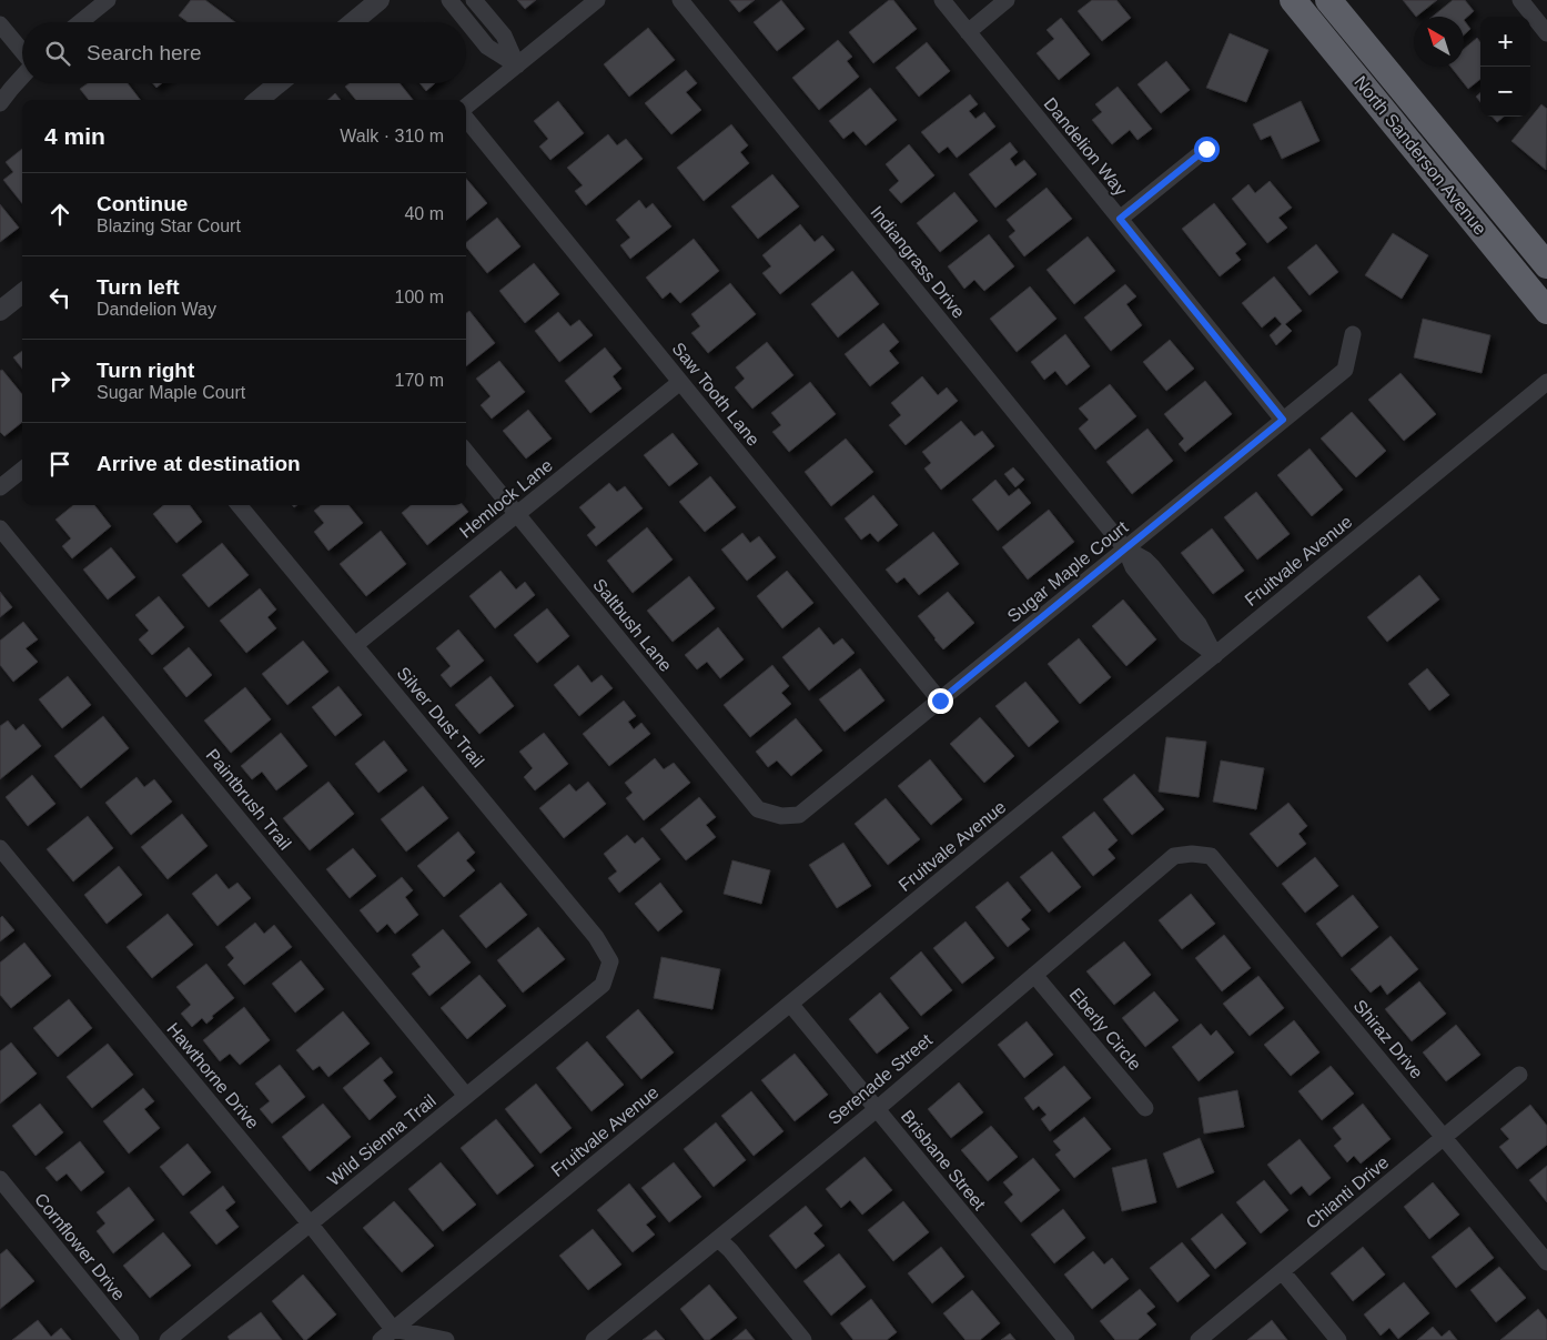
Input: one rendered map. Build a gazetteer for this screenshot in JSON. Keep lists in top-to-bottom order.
{
  "streets": {
    "highway": ["North Sanderson Avenue"],
    "street": [
      "Dandelion Way",
      "Indiangrass Drive",
      "Saw Tooth Lane",
      "Hemlock Lane",
      "Fruitvale Avenue",
      "Sugar Maple Court",
      "Saltbush Lane",
      "Silver Dust Trail",
      "Paintbrush Trail",
      "Eberly Circle",
      "Shiraz Drive",
      "Hawthorne Drive",
      "Serenade Street",
      "Wild Sienna Trail",
      "Brisbane Street",
      "Chianti Drive",
      "Cornflower Drive"
    ]
  },
  "crossings": [
    ["Dandelion Way", "Sugar Maple Court"],
    ["Indiangrass Drive", "Fruitvale Avenue"],
    ["Indiangrass Drive", "Sugar Maple Court"],
    ["Saw Tooth Lane", "Hemlock Lane"],
    ["Saw Tooth Lane", "Sugar Maple Court"],
    ["Hemlock Lane", "Saltbush Lane"],
    ["Hemlock Lane", "Silver Dust Trail"],
    ["Fruitvale Avenue", "Hawthorne Drive"],
    ["Fruitvale Avenue", "Brisbane Street"],
    ["Sugar Maple Court", "Saltbush Lane"],
    ["Silver Dust Trail", "Wild Sienna Trail"],
    ["Paintbrush Trail", "Wild Sienna Trail"],
    ["Eberly Circle", "Serenade Street"],
    ["Shiraz Drive", "Serenade Street"],
    ["Shiraz Drive", "Chianti Drive"],
    ["Hawthorne Drive", "Wild Sienna Trail"],
    ["Serenade Street", "Brisbane Street"]
  ],
  "north": "top left",
  "page": {
    "map_buttons": ["+", "−"],
    "search": "Search here",
    "heading": ["4 min", "Walk · 310 m"],
    "list": [
      ["Continue", "Blazing Star Court", "40 m"],
      ["Turn left", "Dandelion Way", "100 m"],
      ["Turn right", "Sugar Maple Court", "170 m"],
      "Arrive at destination"
    ]
  }
}
